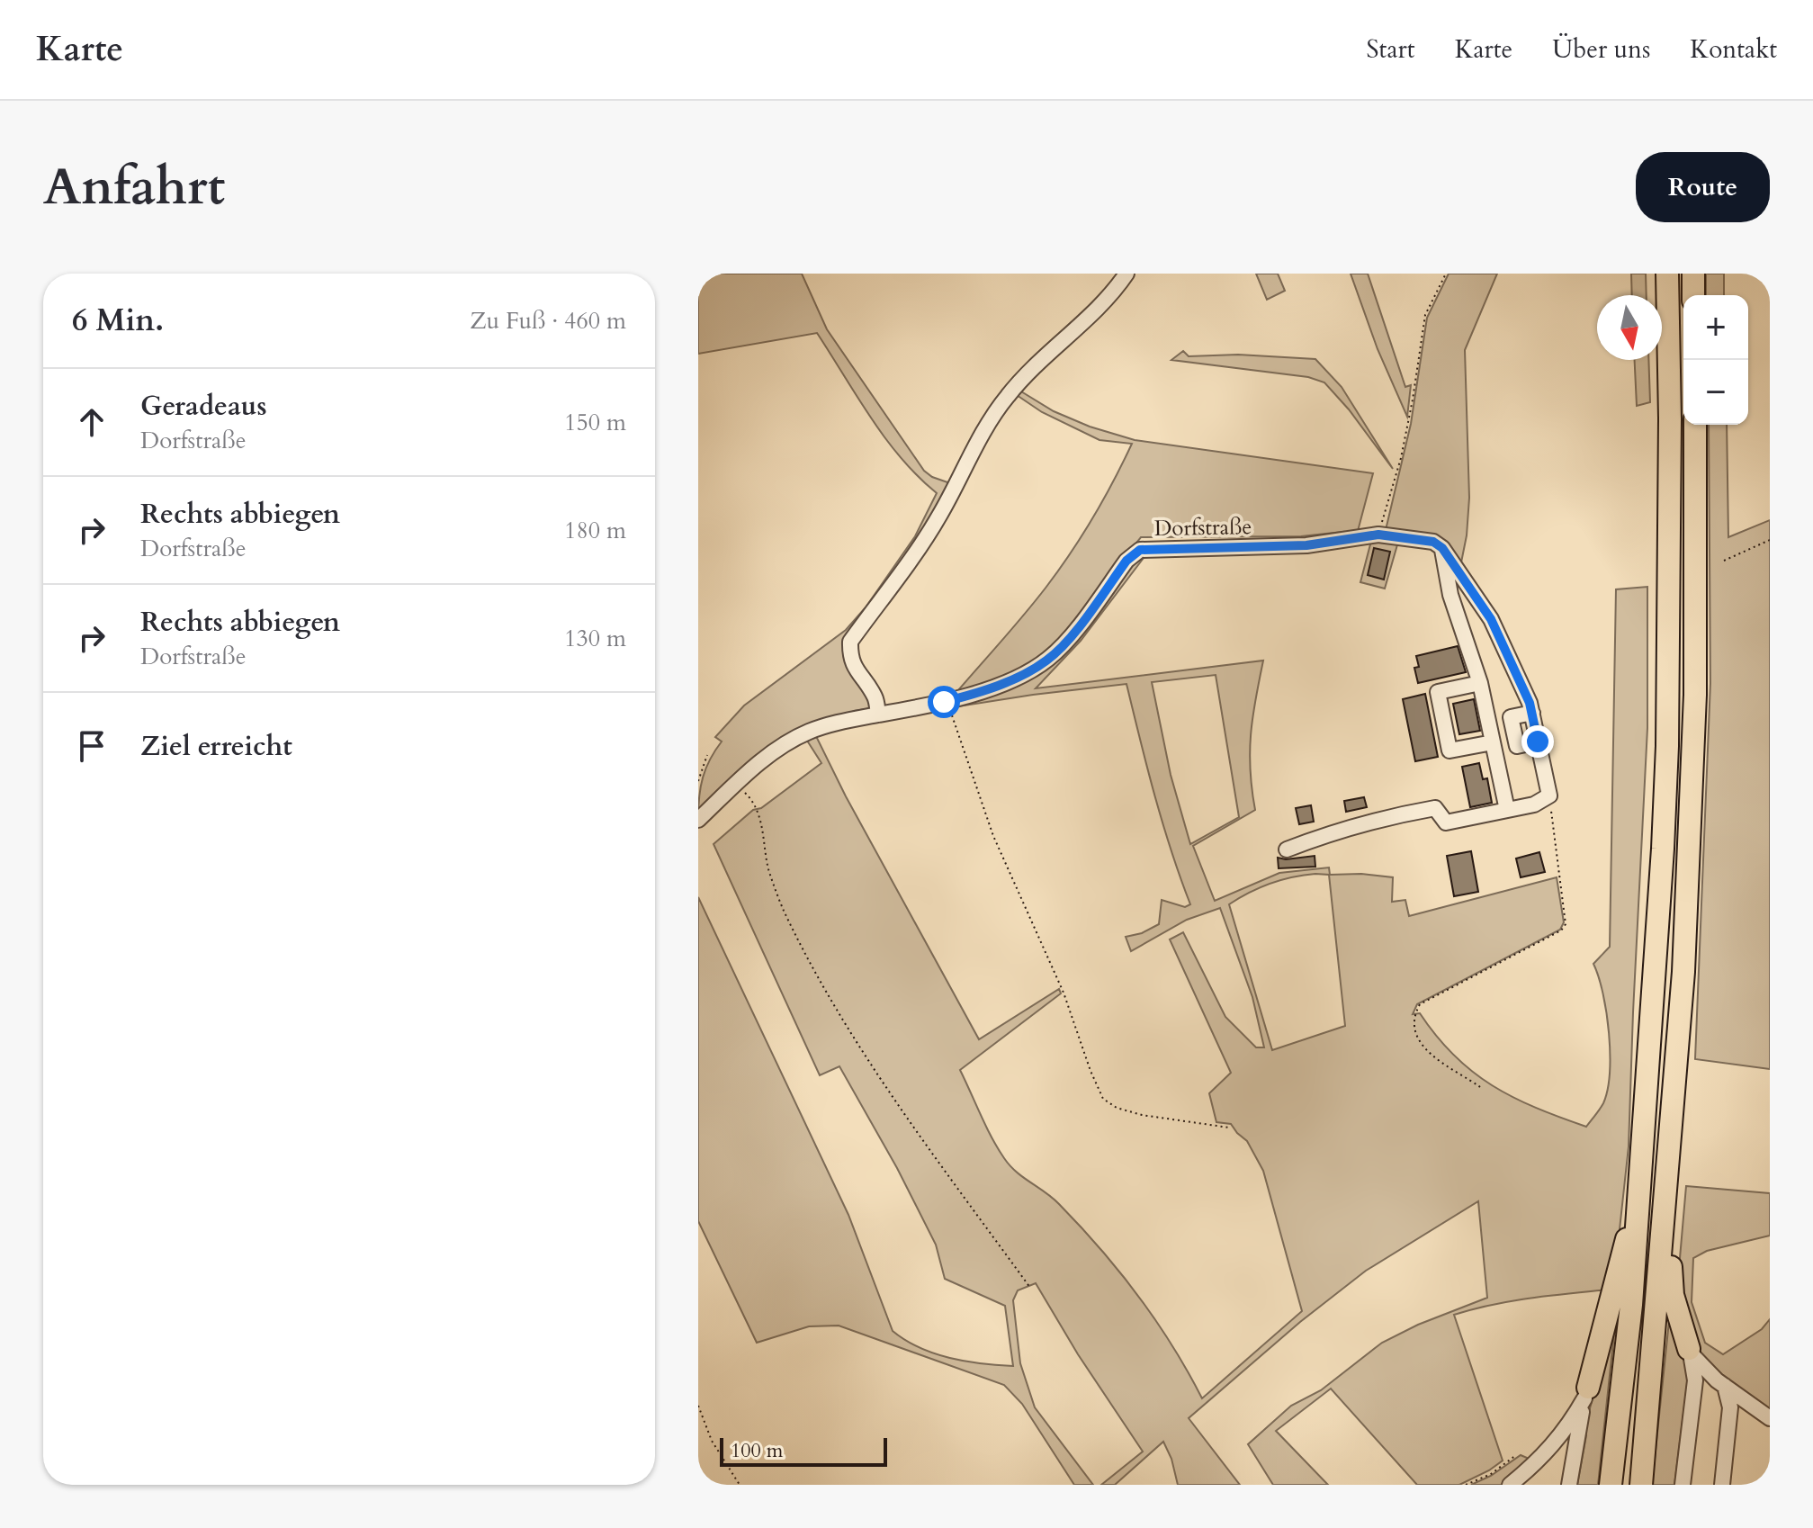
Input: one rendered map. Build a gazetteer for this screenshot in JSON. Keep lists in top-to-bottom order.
{
  "streets": {
    "street": ["Dorfstraße"]
  },
  "scale_bar": "100 m",
  "north": "bottom",
  "page": {
    "header": "Karte",
    "nav": [
      "Start",
      "Karte",
      "Über uns",
      "Kontakt"
    ],
    "buttons": "Route",
    "title": "Anfahrt",
    "heading": ["6 Min.", "Zu Fuß · 460 m"],
    "map_buttons": ["+", "−"],
    "list": [
      ["Geradeaus", "Dorfstraße", "150 m"],
      ["Rechts abbiegen", "Dorfstraße", "180 m"],
      ["Rechts abbiegen", "Dorfstraße", "130 m"],
      "Ziel erreicht"
    ],
    "scale": "100 m"
  }
}
